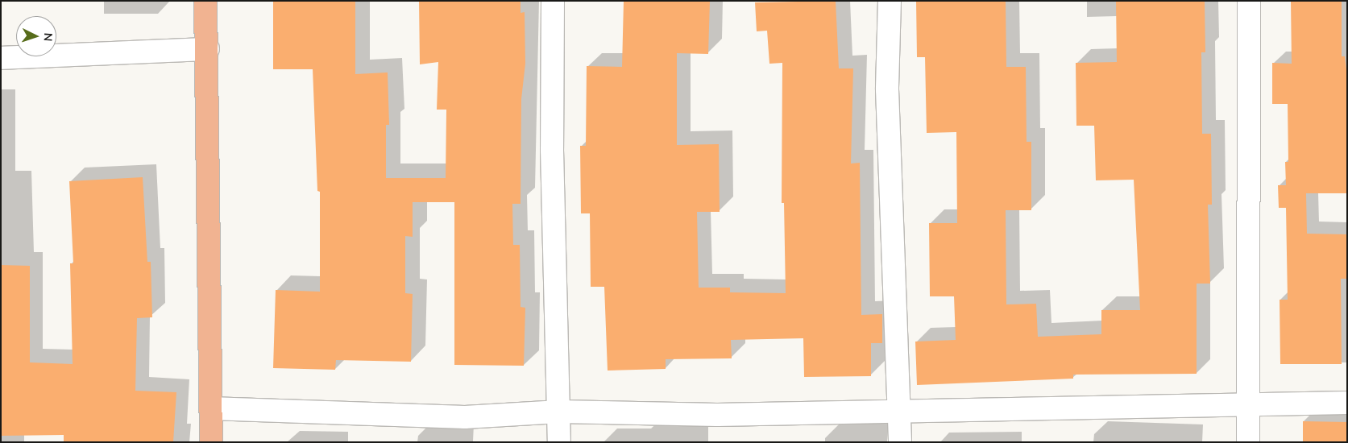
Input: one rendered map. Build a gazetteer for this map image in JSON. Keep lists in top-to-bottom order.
{
  "north": "right"
}
